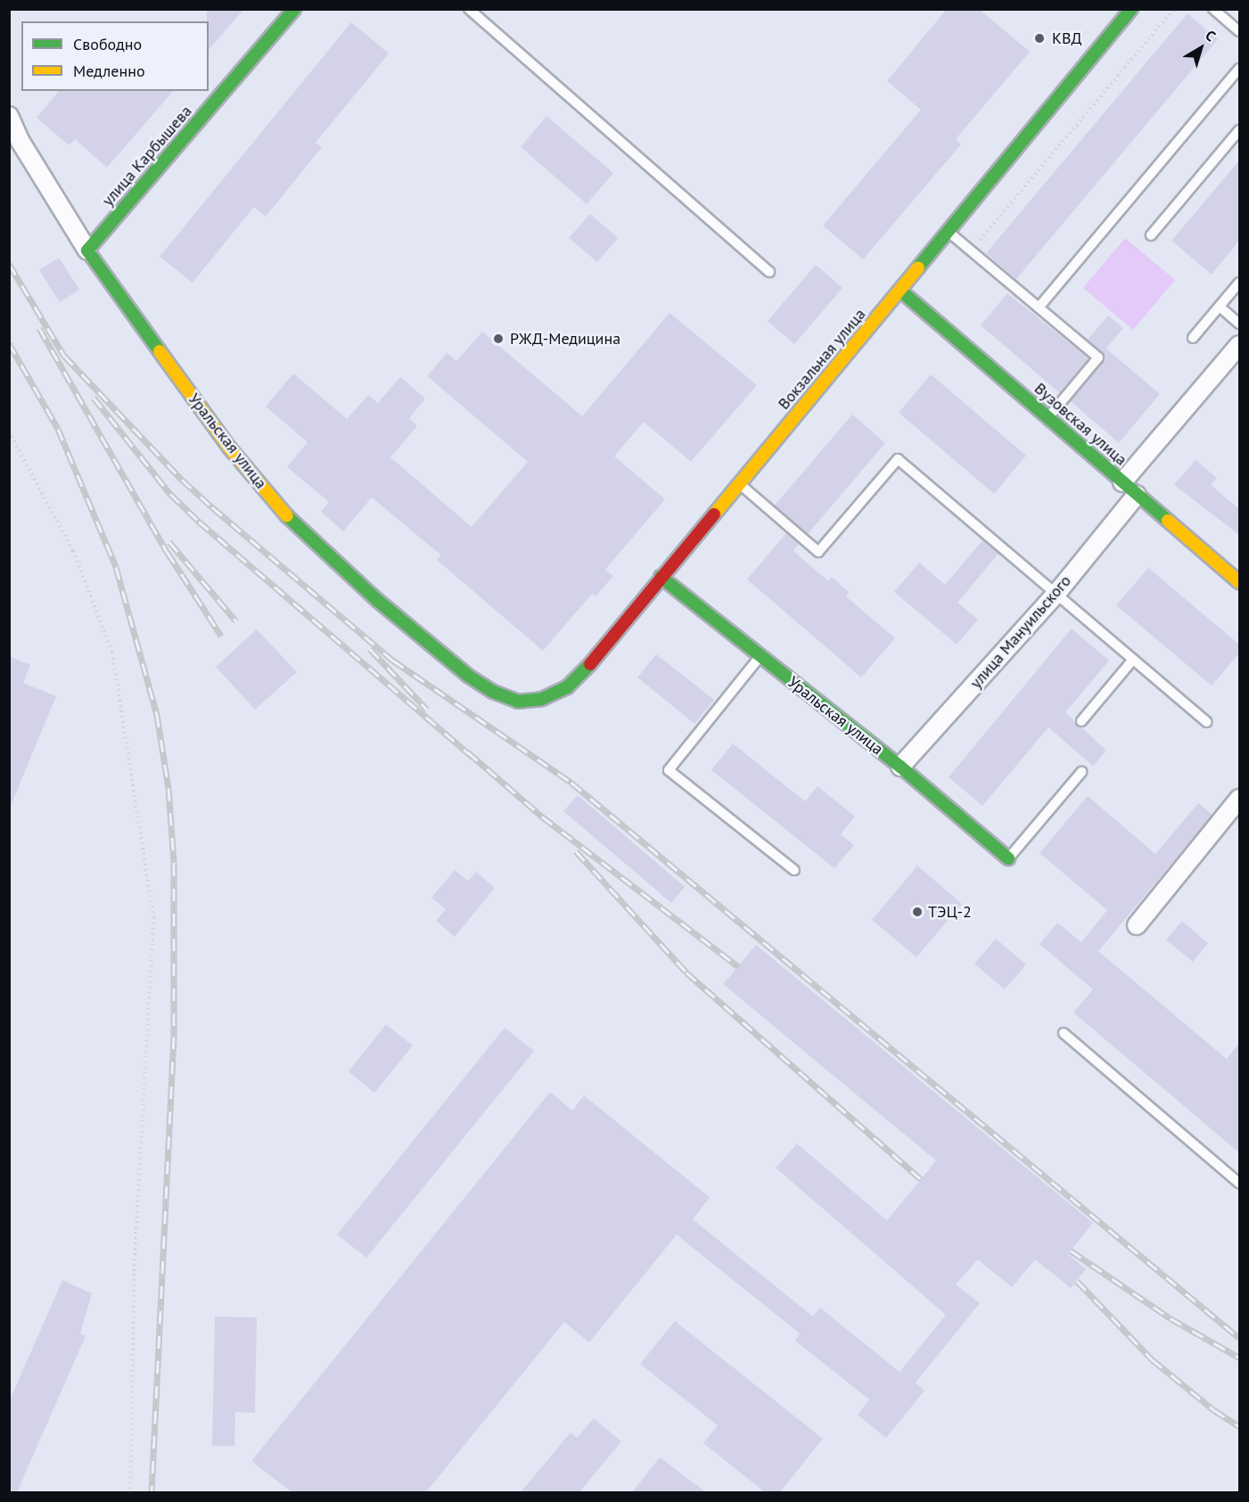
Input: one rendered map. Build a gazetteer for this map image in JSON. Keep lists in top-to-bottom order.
{
  "streets": {
    "street": [
      "улица Карбышева",
      "Вокзальная улица",
      "Вузовская улица",
      "Уральская улица",
      "улица Мануильского"
    ]
  },
  "crossings": [
    ["улица Карбышева", "Уральская улица"],
    ["Вокзальная улица", "Вузовская улица"],
    ["Вокзальная улица", "Уральская улица"],
    ["Вузовская улица", "улица Мануильского"],
    ["Уральская улица", "улица Мануильского"]
  ],
  "places": ["КВД", "РЖД-Медицина", "ТЭЦ-2"],
  "legend": ["Свободно", "Медленно"],
  "north": "top right"
}
